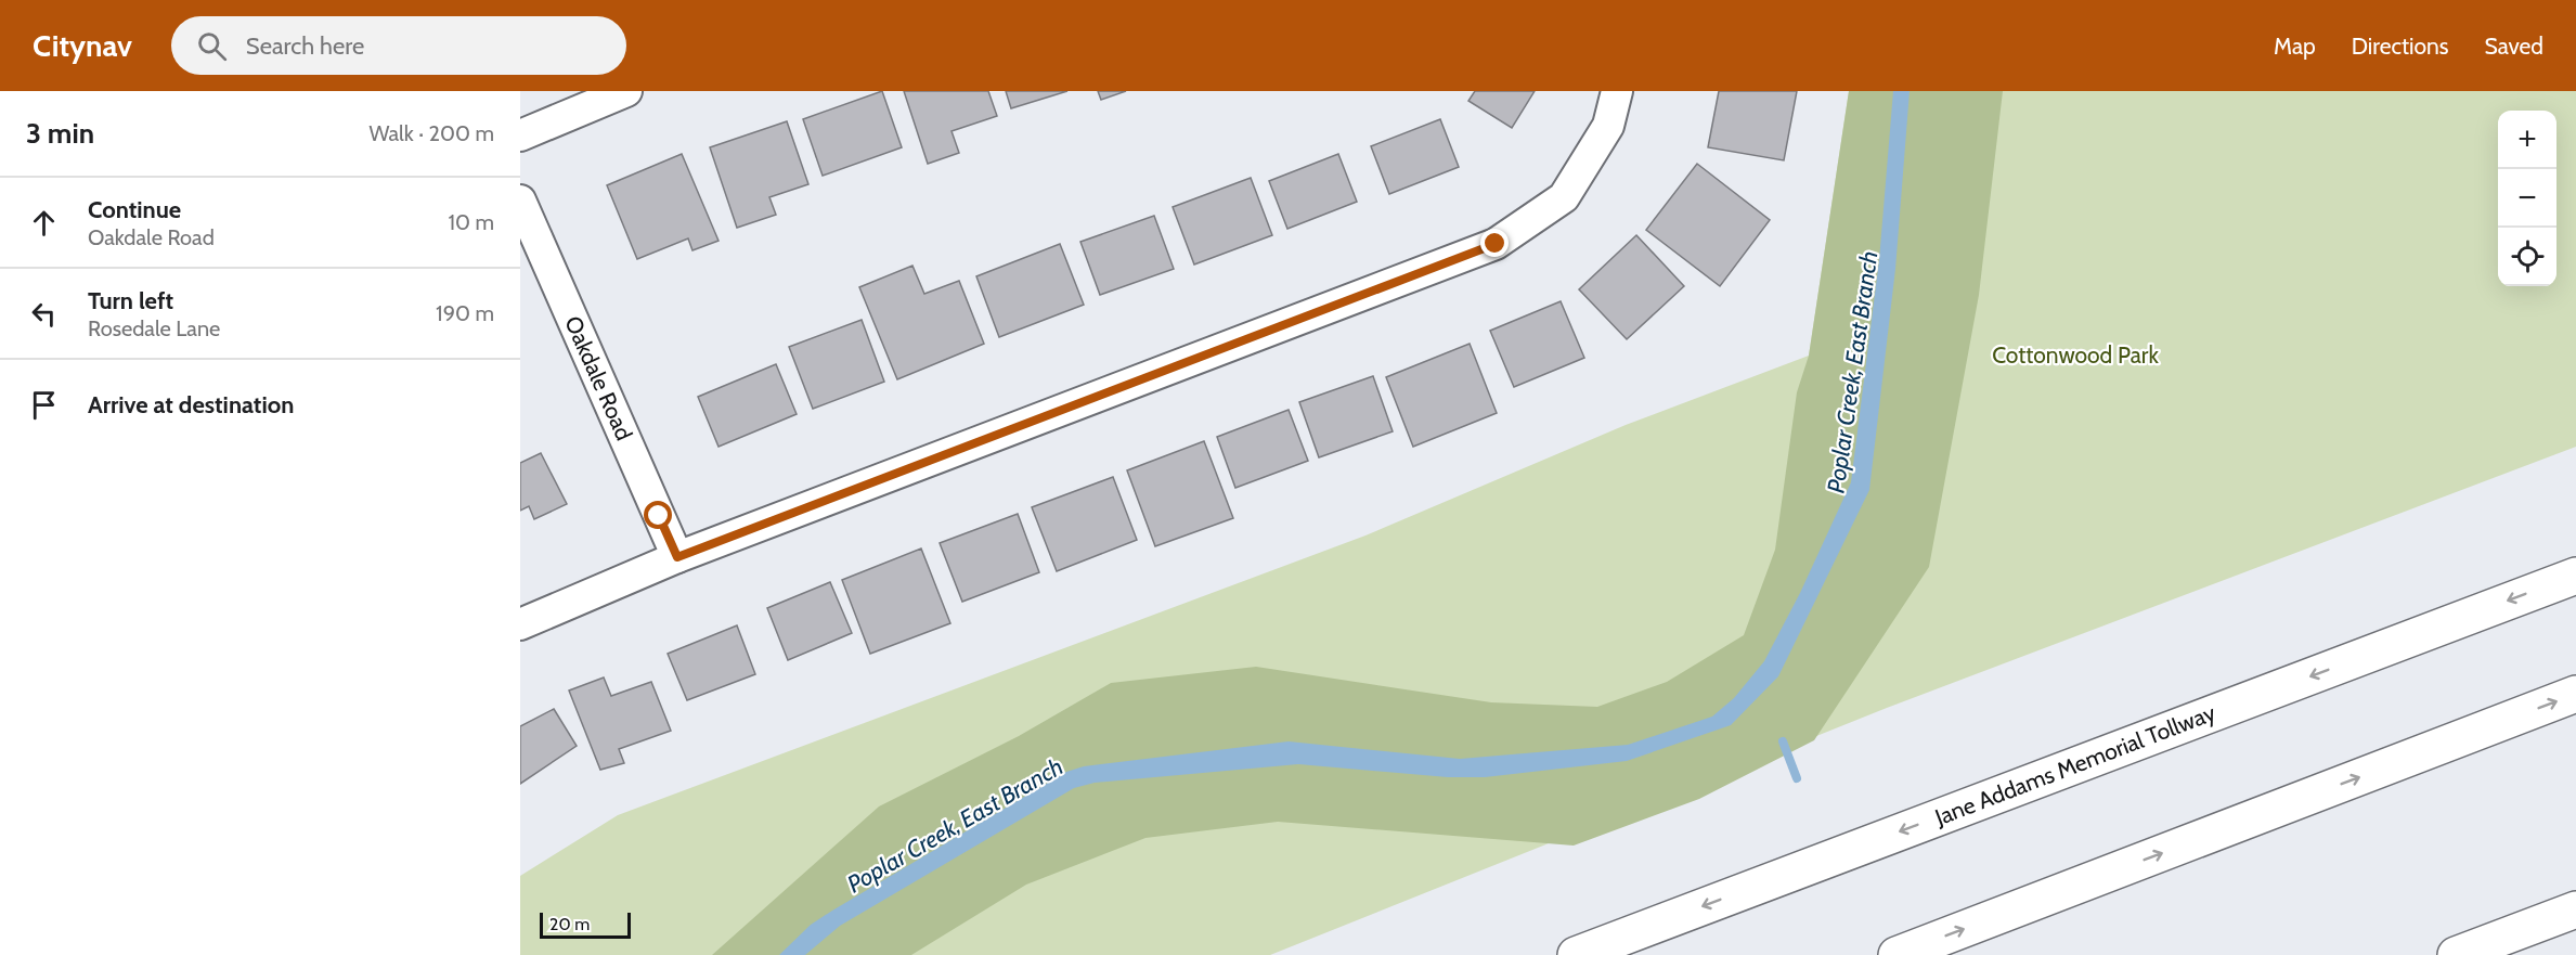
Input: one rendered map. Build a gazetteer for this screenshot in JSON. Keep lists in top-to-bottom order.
{
  "streets": {
    "main road": ["Jane Addams Memorial Tollway"],
    "street": ["Oakdale Road"]
  },
  "water": ["Poplar Creek, East Branch"],
  "parks": ["Cottonwood Park"],
  "scale_bar": "20 m",
  "page": {
    "header": "Citynav",
    "search": "Search here",
    "nav": ["Map", "Directions", "Saved"],
    "heading": ["3 min", "Walk · 200 m"],
    "map_buttons": ["+", "−"],
    "list": [
      ["Continue", "Oakdale Road", "10 m"],
      ["Turn left", "Rosedale Lane", "190 m"],
      "Arrive at destination"
    ],
    "scale": "20 m"
  }
}
